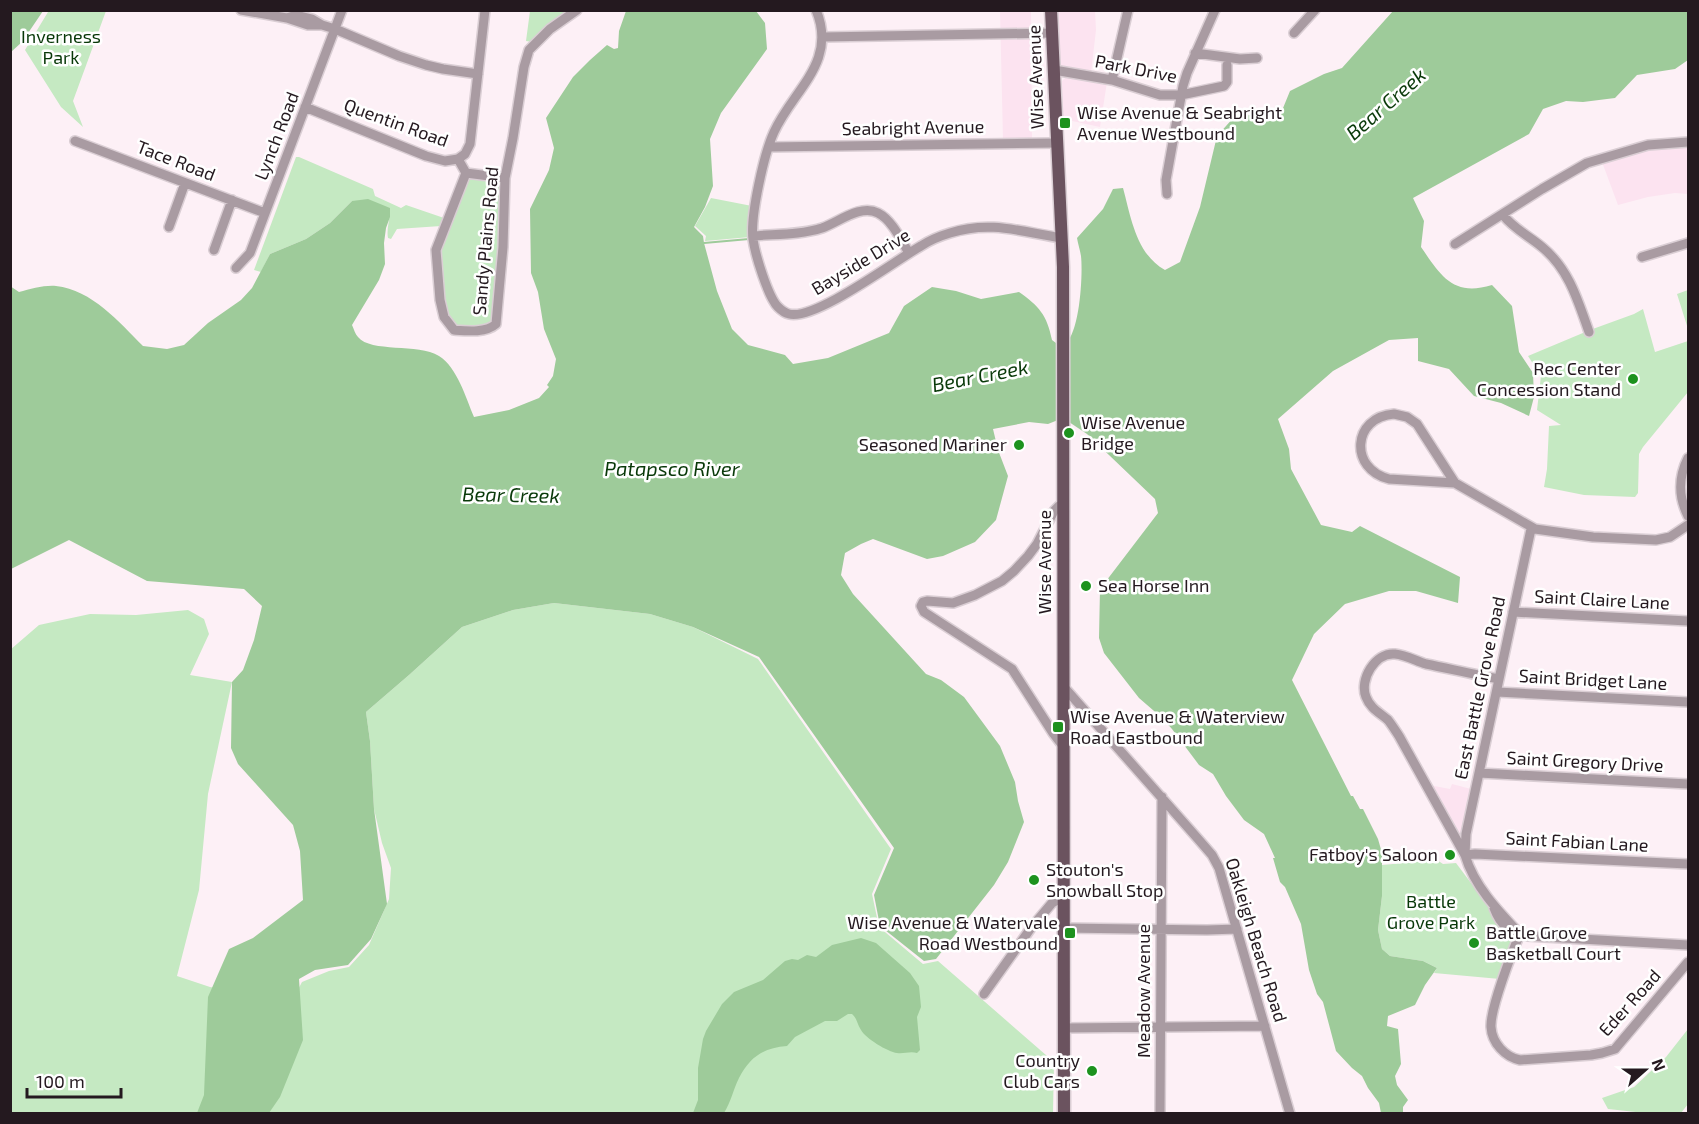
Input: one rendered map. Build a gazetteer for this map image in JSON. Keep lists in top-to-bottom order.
{
  "streets": {
    "main road": ["Wise Avenue"],
    "street": [
      "Park Drive",
      "Quentin Road",
      "Seabright Avenue",
      "Lynch Road",
      "Tace Road",
      "Sandy Plains Road",
      "Bayside Drive",
      "Saint Claire Lane",
      "Saint Bridget Lane",
      "East Battle Grove Road",
      "Saint Gregory Drive",
      "Saint Fabian Lane",
      "Oakleigh Beach Road",
      "Meadow Avenue",
      "Eder Road"
    ]
  },
  "crossings": [
    ["Park Drive", "Wise Avenue"],
    ["Wise Avenue", "Seabright Avenue"],
    ["Wise Avenue", "Bayside Drive"],
    ["Wise Avenue", "Oakleigh Beach Road"],
    ["Quentin Road", "Lynch Road"],
    ["Quentin Road", "Sandy Plains Road"],
    ["Seabright Avenue", "Bayside Drive"],
    ["Lynch Road", "Tace Road"],
    ["Saint Claire Lane", "East Battle Grove Road"],
    ["Saint Bridget Lane", "East Battle Grove Road"],
    ["East Battle Grove Road", "Saint Gregory Drive"],
    ["East Battle Grove Road", "Saint Fabian Lane"],
    ["Oakleigh Beach Road", "Meadow Avenue"]
  ],
  "water": ["Bear Creek", "Patapsco River"],
  "parks": ["Inverness Park", "Battle Grove Park"],
  "places": {
    "transit": ["Wise Avenue & Seabright Avenue Westbound", "Wise Avenue & Waterview Road Eastbound", "Wise Avenue & Watervale Road Westbound"],
    "other": [
      "Rec Center Concession Stand",
      "Wise Avenue Bridge",
      "Seasoned Mariner",
      "Sea Horse Inn",
      "Fatboy's Saloon",
      "Stouton's Snowball Stop",
      "Battle Grove Basketball Court",
      "Country Club Cars"
    ]
  },
  "scale_bar": "100 m",
  "north": "right"
}
